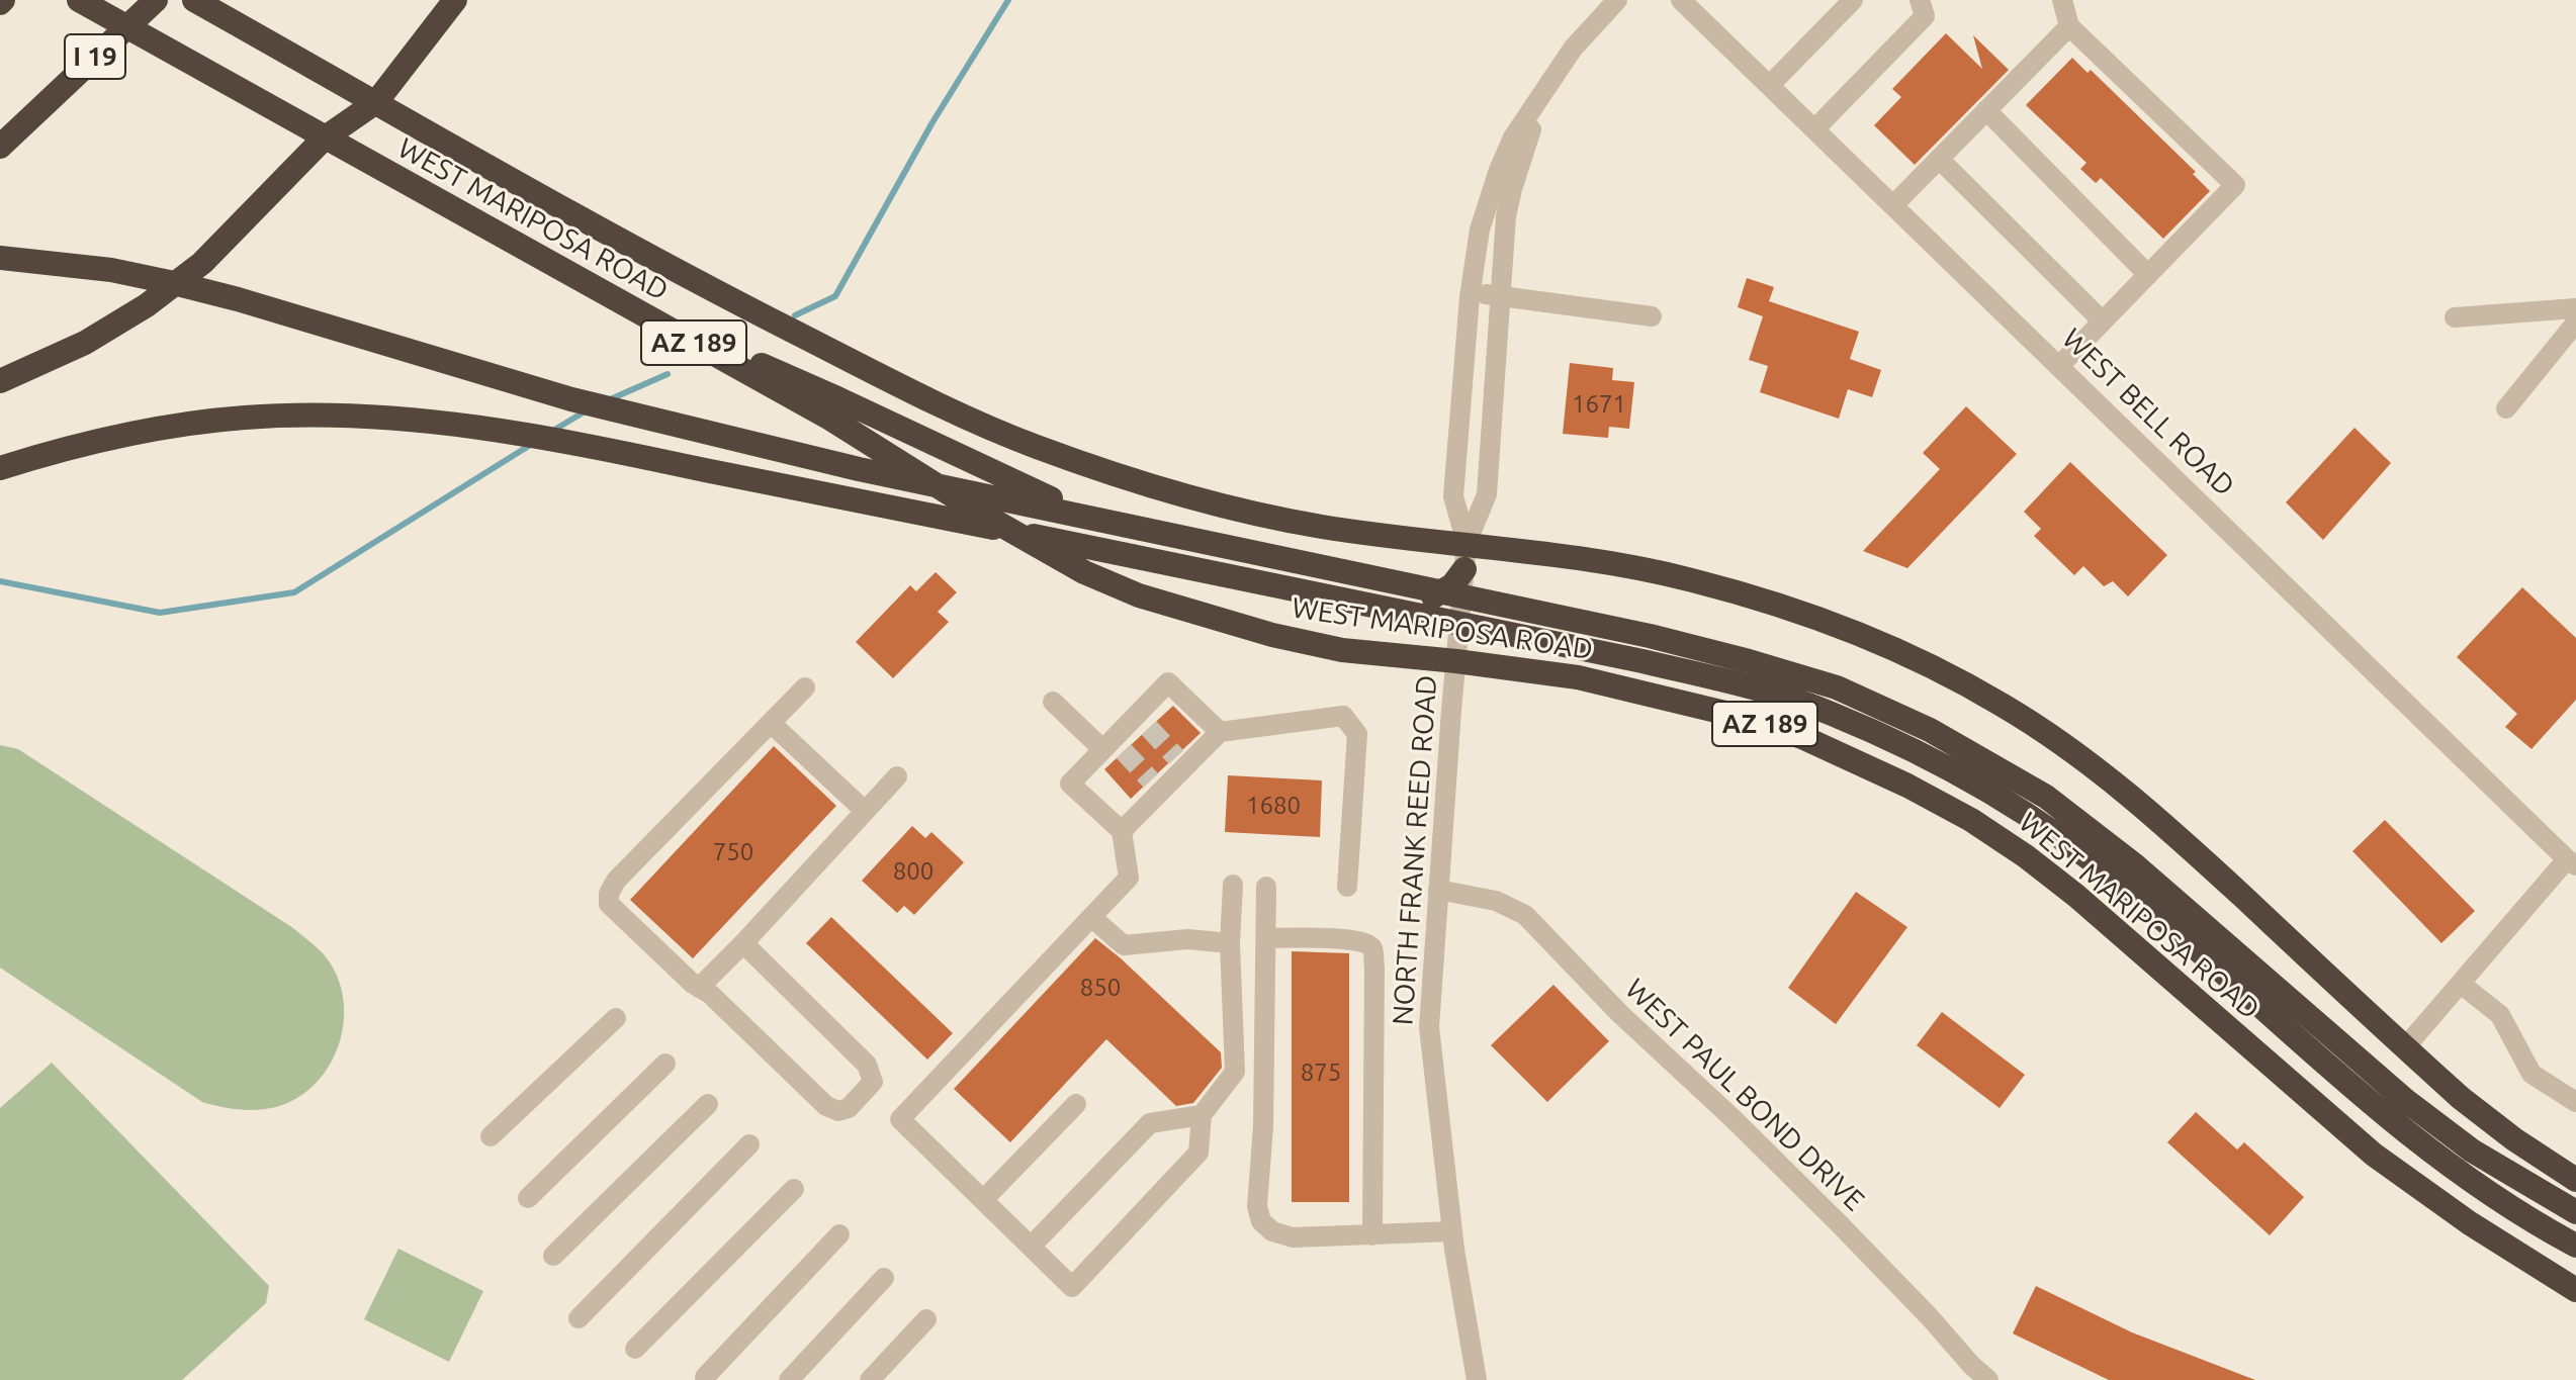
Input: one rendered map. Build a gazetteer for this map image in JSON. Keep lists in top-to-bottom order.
{
  "streets": {
    "highway": ["I 19", "WEST MARIPOSA ROAD", "AZ 189"],
    "street": ["WEST BELL ROAD", "NORTH FRANK REED ROAD", "WEST PAUL BOND DRIVE"]
  },
  "crossings": [
    ["WEST MARIPOSA ROAD", "NORTH FRANK REED ROAD"],
    ["NORTH FRANK REED ROAD", "WEST PAUL BOND DRIVE"]
  ],
  "house_numbers": [
    "1671",
    "1680",
    "750",
    "800",
    "850",
    "875"
  ]
}
